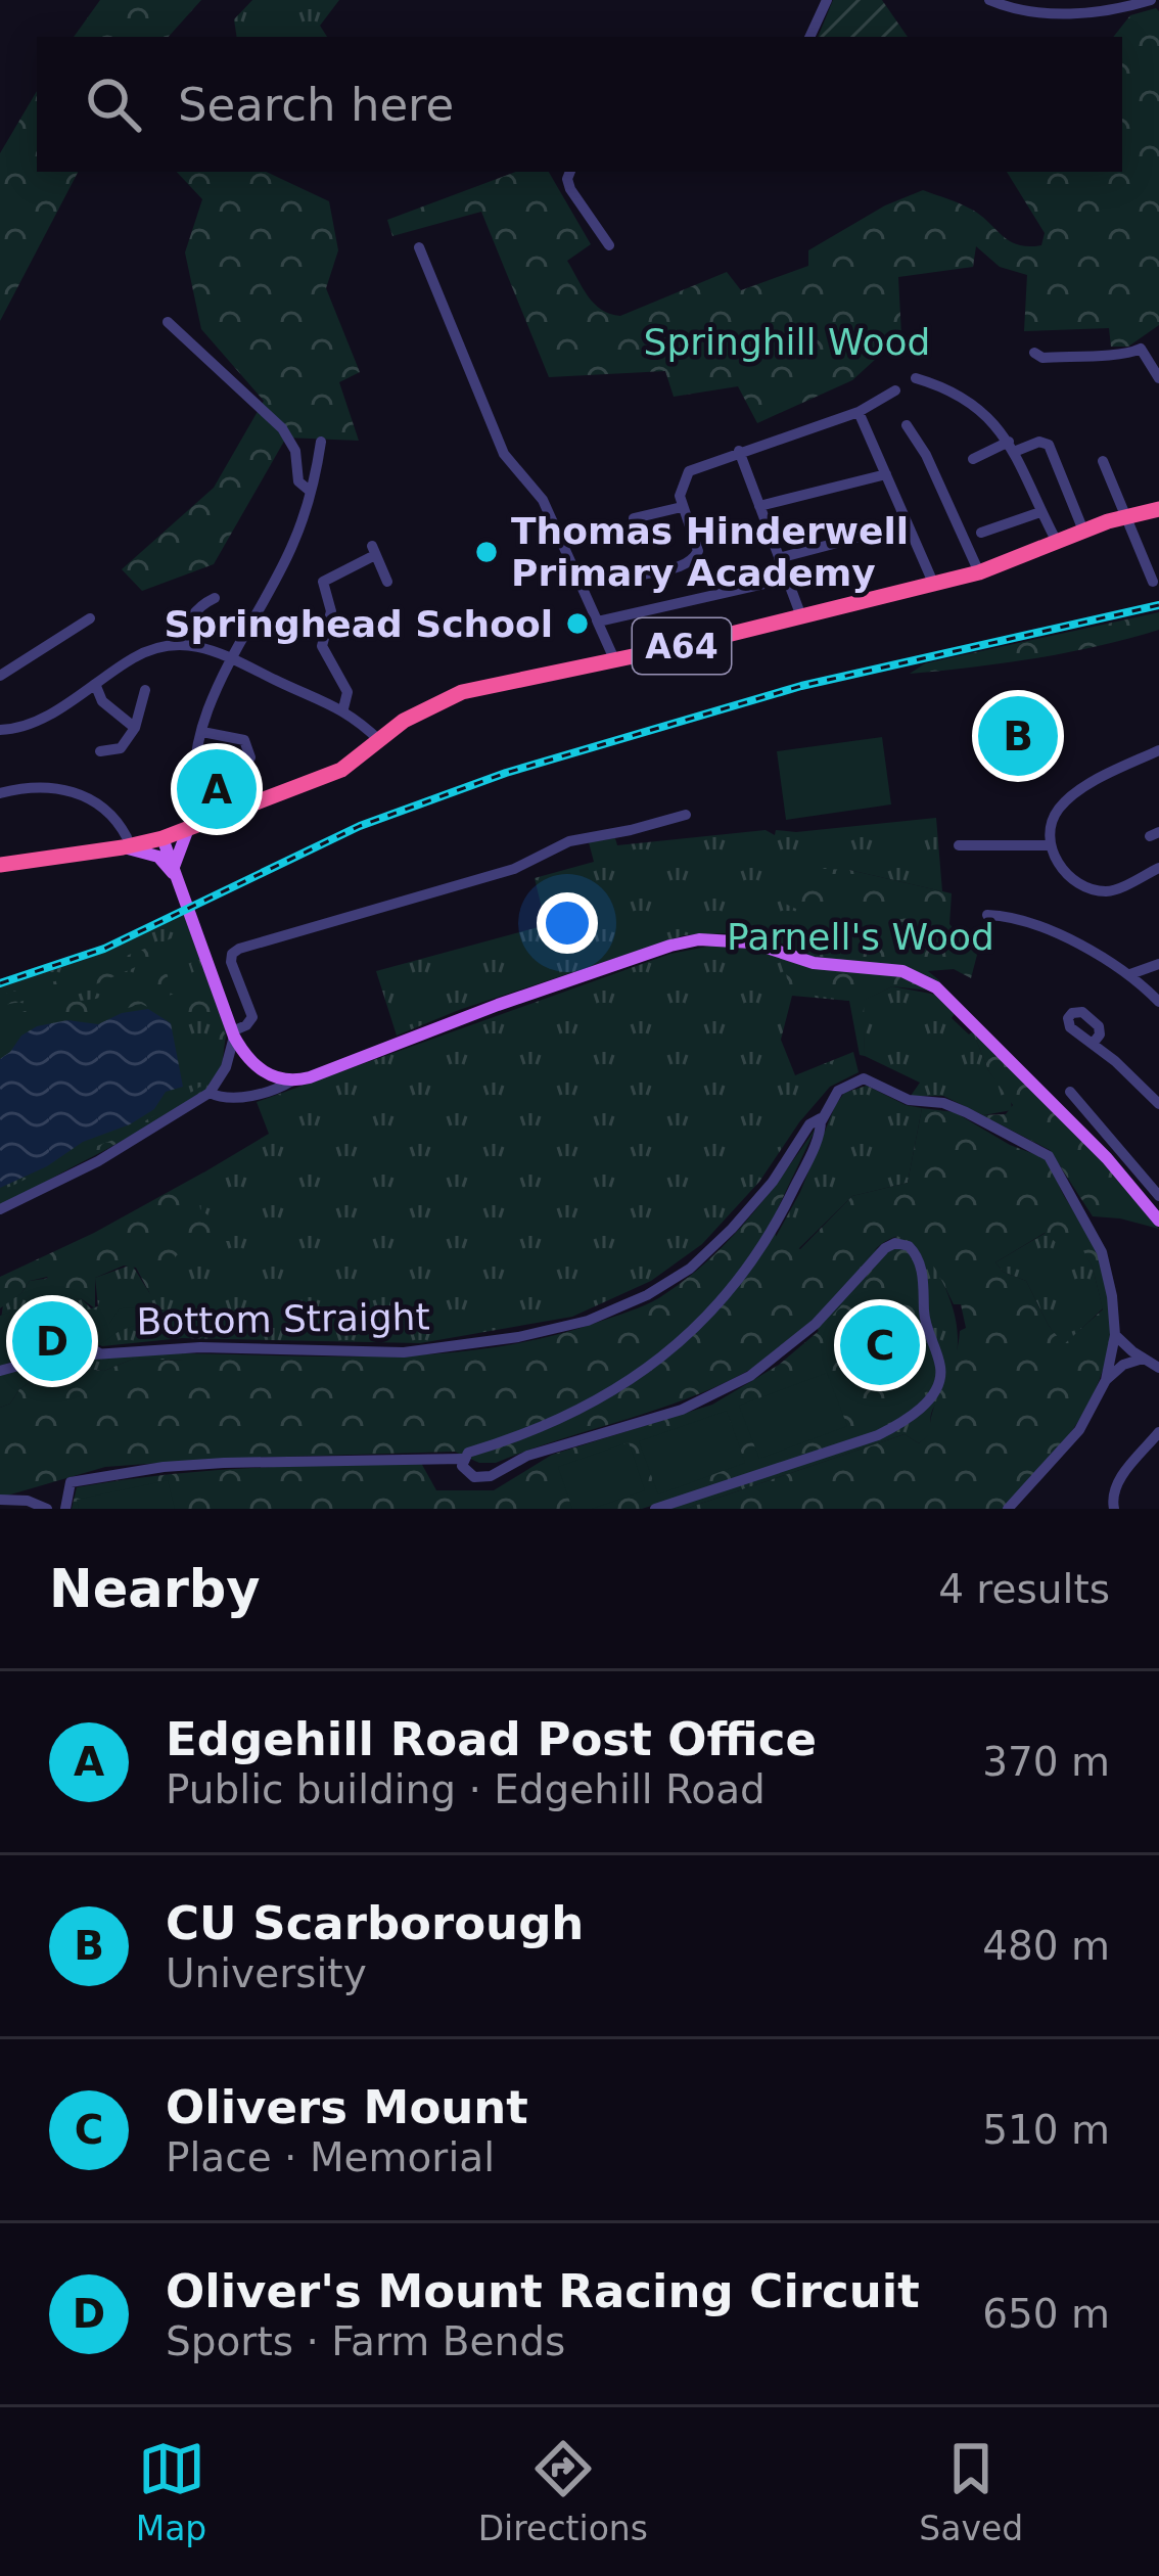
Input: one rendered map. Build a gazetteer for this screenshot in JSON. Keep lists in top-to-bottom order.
{
  "streets": {
    "highway": ["A64"],
    "street": ["Bottom Straight"]
  },
  "parks": ["Springhill Wood", "Parnell's Wood"],
  "places": ["Thomas Hinderwell Primary Academy", "Springhead School"],
  "page": {
    "search": "Search here",
    "pins": [
      "B",
      "A",
      "D",
      "C"
    ],
    "heading": ["Nearby", "4 results"],
    "list": [
      {
        "mark": "A",
        "name": "Edgehill Road Post Office",
        "note": "Public building · Edgehill Road",
        "value": "370 m"
      },
      {
        "mark": "B",
        "name": "CU Scarborough",
        "note": "University",
        "value": "480 m"
      },
      {
        "mark": "C",
        "name": "Olivers Mount",
        "note": "Place · Memorial",
        "value": "510 m"
      },
      {
        "mark": "D",
        "name": "Oliver's Mount Racing Circuit",
        "note": "Sports · Farm Bends",
        "value": "650 m"
      }
    ],
    "nav": ["Map", "Directions", "Saved"]
  }
}
